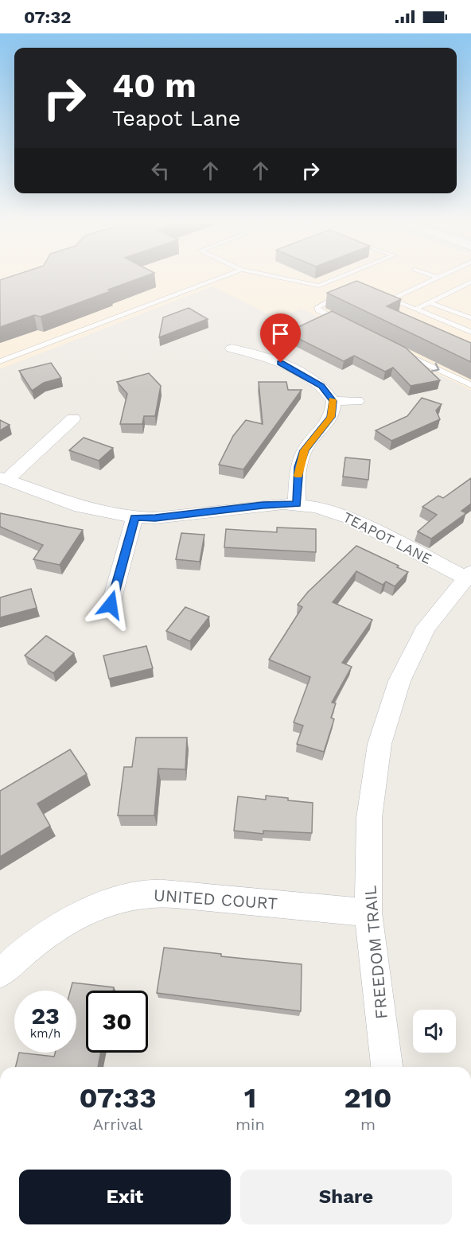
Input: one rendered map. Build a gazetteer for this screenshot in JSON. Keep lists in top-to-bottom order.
{
  "streets": {
    "street": ["TEAPOT LANE", "UNITED COURT", "FREEDOM TRAIL"]
  },
  "crossings": [
    ["TEAPOT LANE", "FREEDOM TRAIL"],
    ["UNITED COURT", "FREEDOM TRAIL"]
  ],
  "page": {
    "status": "07:32",
    "turn": ["40 m", "Teapot Lane"],
    "speed": "23 km/h",
    "limit": "30",
    "eta": [
      "07:33",
      "Arrival",
      "1",
      "min",
      "210",
      "m"
    ],
    "buttons": ["Exit", "Share"]
  }
}
